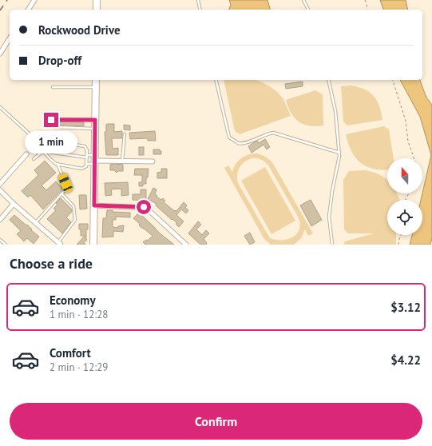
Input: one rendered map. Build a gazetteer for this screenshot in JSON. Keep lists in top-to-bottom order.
{
  "north": "top",
  "page": {
    "banner": ["Rockwood Drive", "Drop-off"],
    "bubble": "1 min",
    "heading": "Choose a ride",
    "list": [
      {
        "name": "Economy",
        "note": "1 min · 12:28",
        "value": "$3.12"
      },
      {
        "name": "Comfort",
        "note": "2 min · 12:29",
        "value": "$4.22"
      }
    ],
    "buttons": "Confirm"
  }
}
